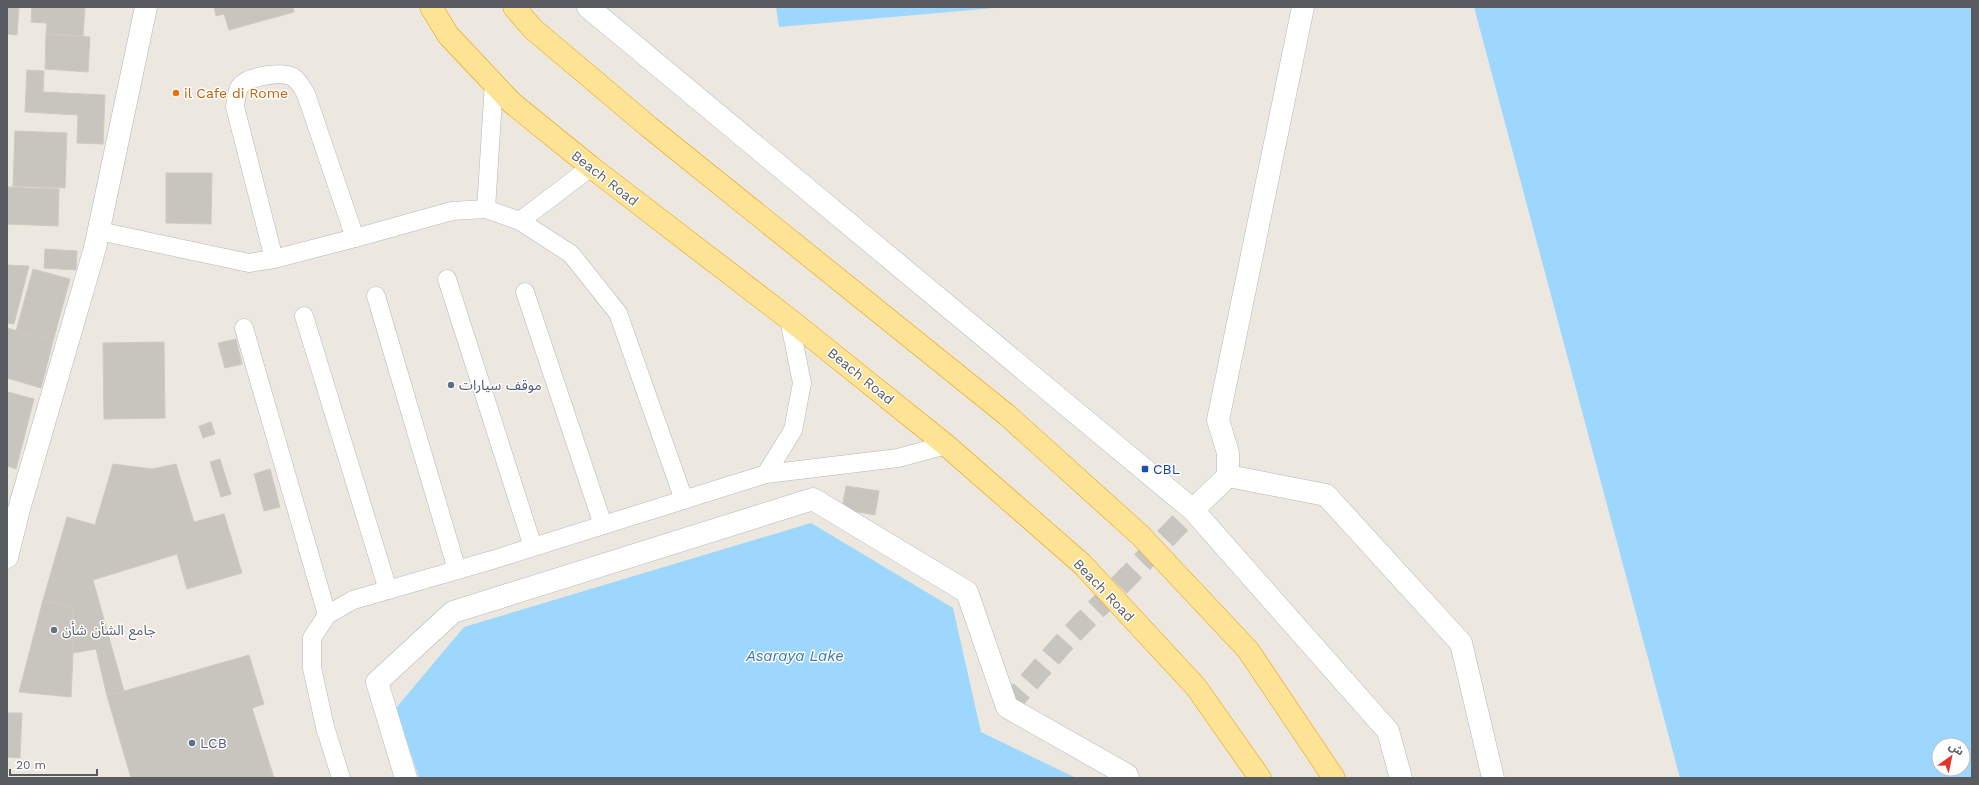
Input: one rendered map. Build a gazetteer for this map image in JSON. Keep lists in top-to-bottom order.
{
  "streets": {
    "highway": ["Beach Road"]
  },
  "water": ["Asaraya Lake"],
  "places": {
    "other": [
      "il Cafe di Rome",
      "موقف سيارات",
      "جامع الشأن شأن",
      "LCB"
    ],
    "transit": ["CBL"]
  },
  "scale_bar": "20 m",
  "north": "top right"
}
